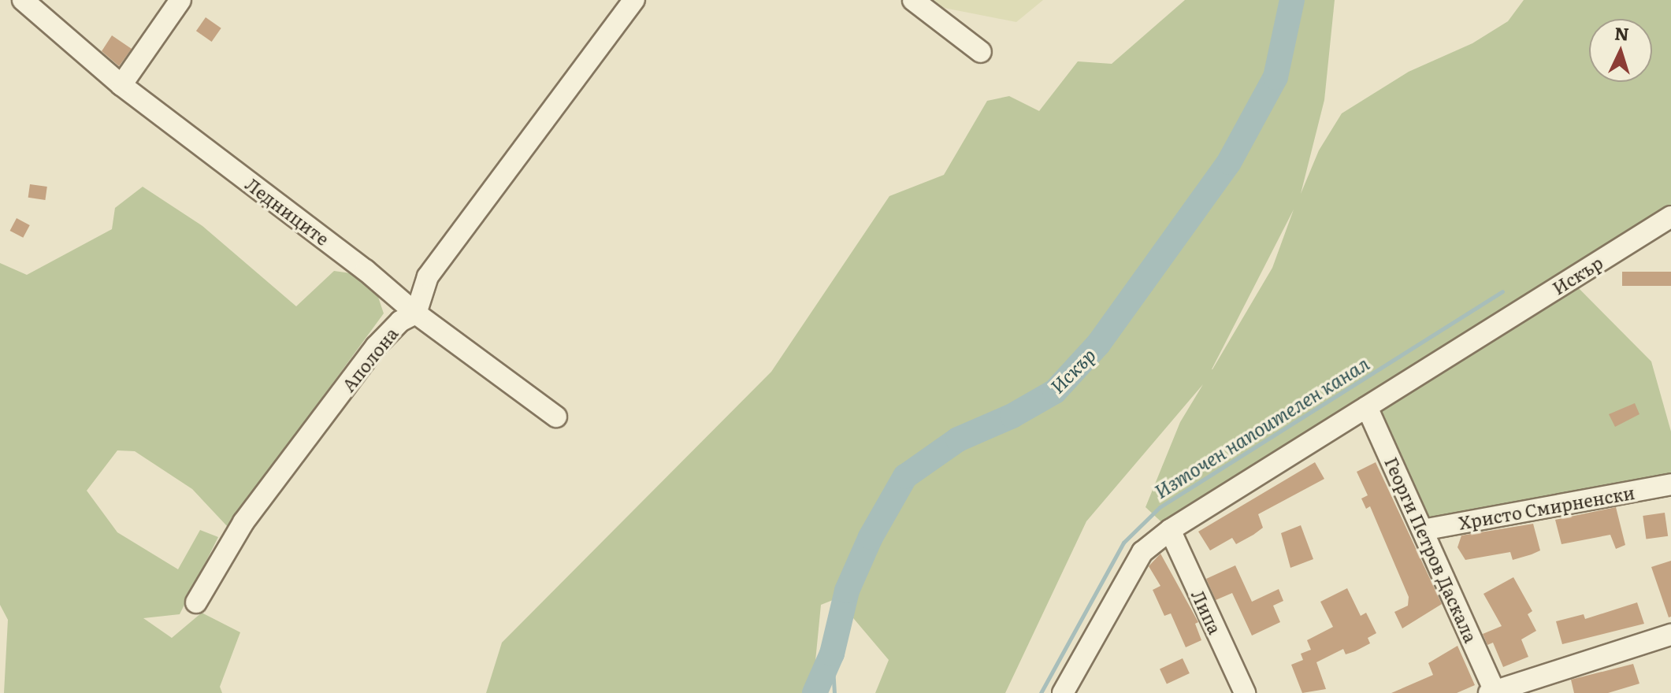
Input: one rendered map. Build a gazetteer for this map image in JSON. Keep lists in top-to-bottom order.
{
  "streets": {
    "street": [
      "Ледниците",
      "Искър",
      "Аполона",
      "Христо Смирненски",
      "Георги Петров Даскала",
      "Липа"
    ]
  },
  "crossings": [
    ["Ледниците", "Аполона"],
    ["Искър", "Георги Петров Даскала"],
    ["Искър", "Липа"],
    ["Христо Смирненски", "Георги Петров Даскала"]
  ],
  "water": ["Искър", "Източен напоителен канал"],
  "north": "top"
}
